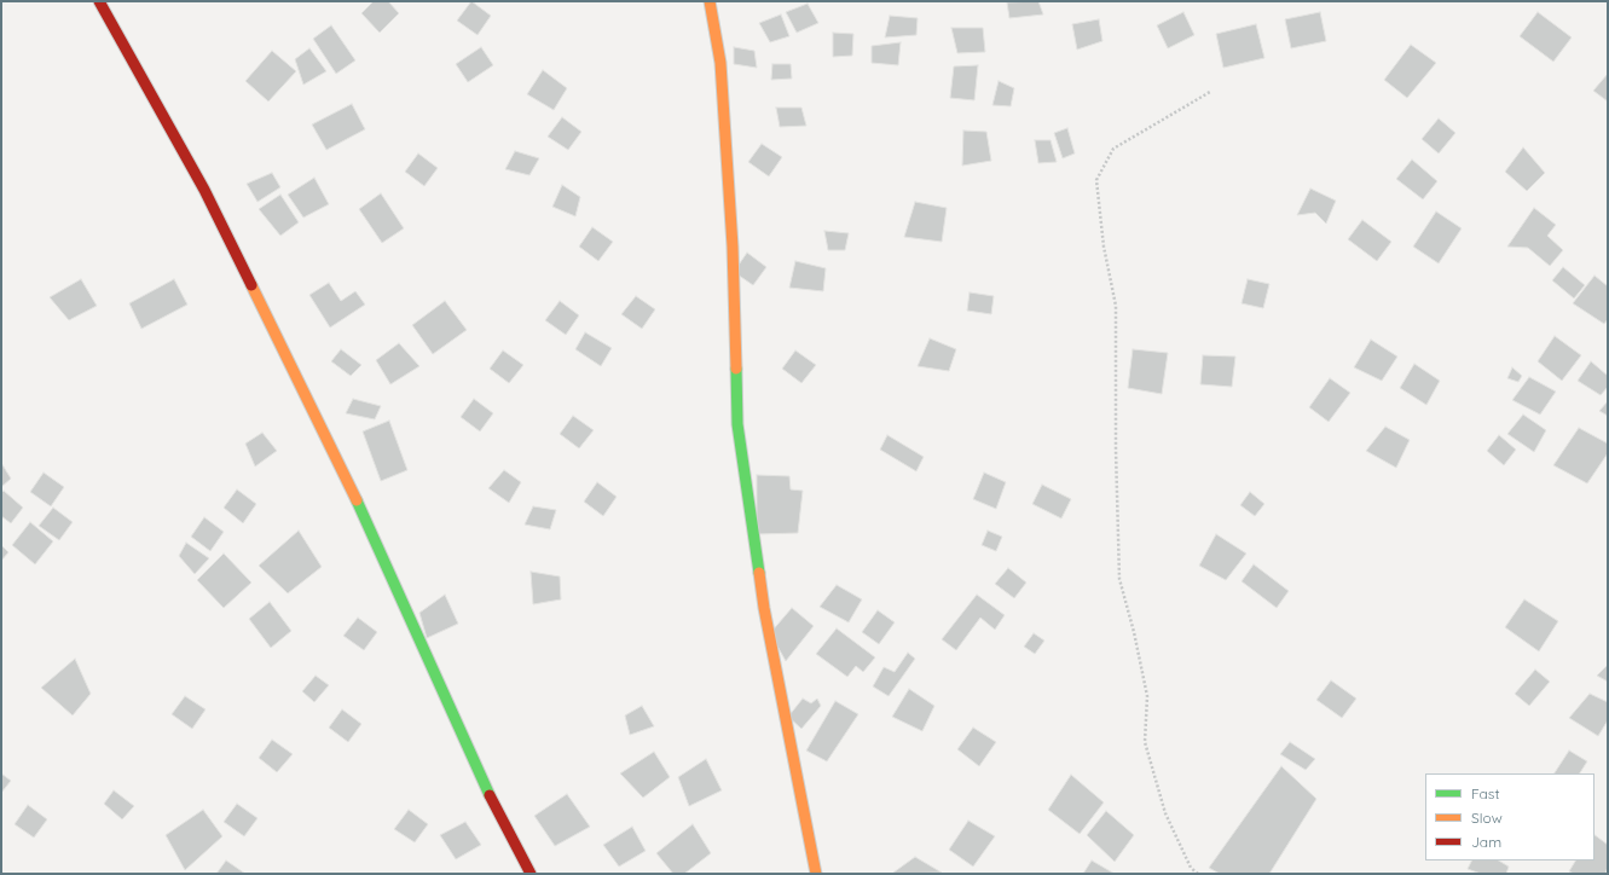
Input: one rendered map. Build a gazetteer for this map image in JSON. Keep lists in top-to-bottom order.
{
  "legend": ["Fast", "Slow", "Jam"]
}
